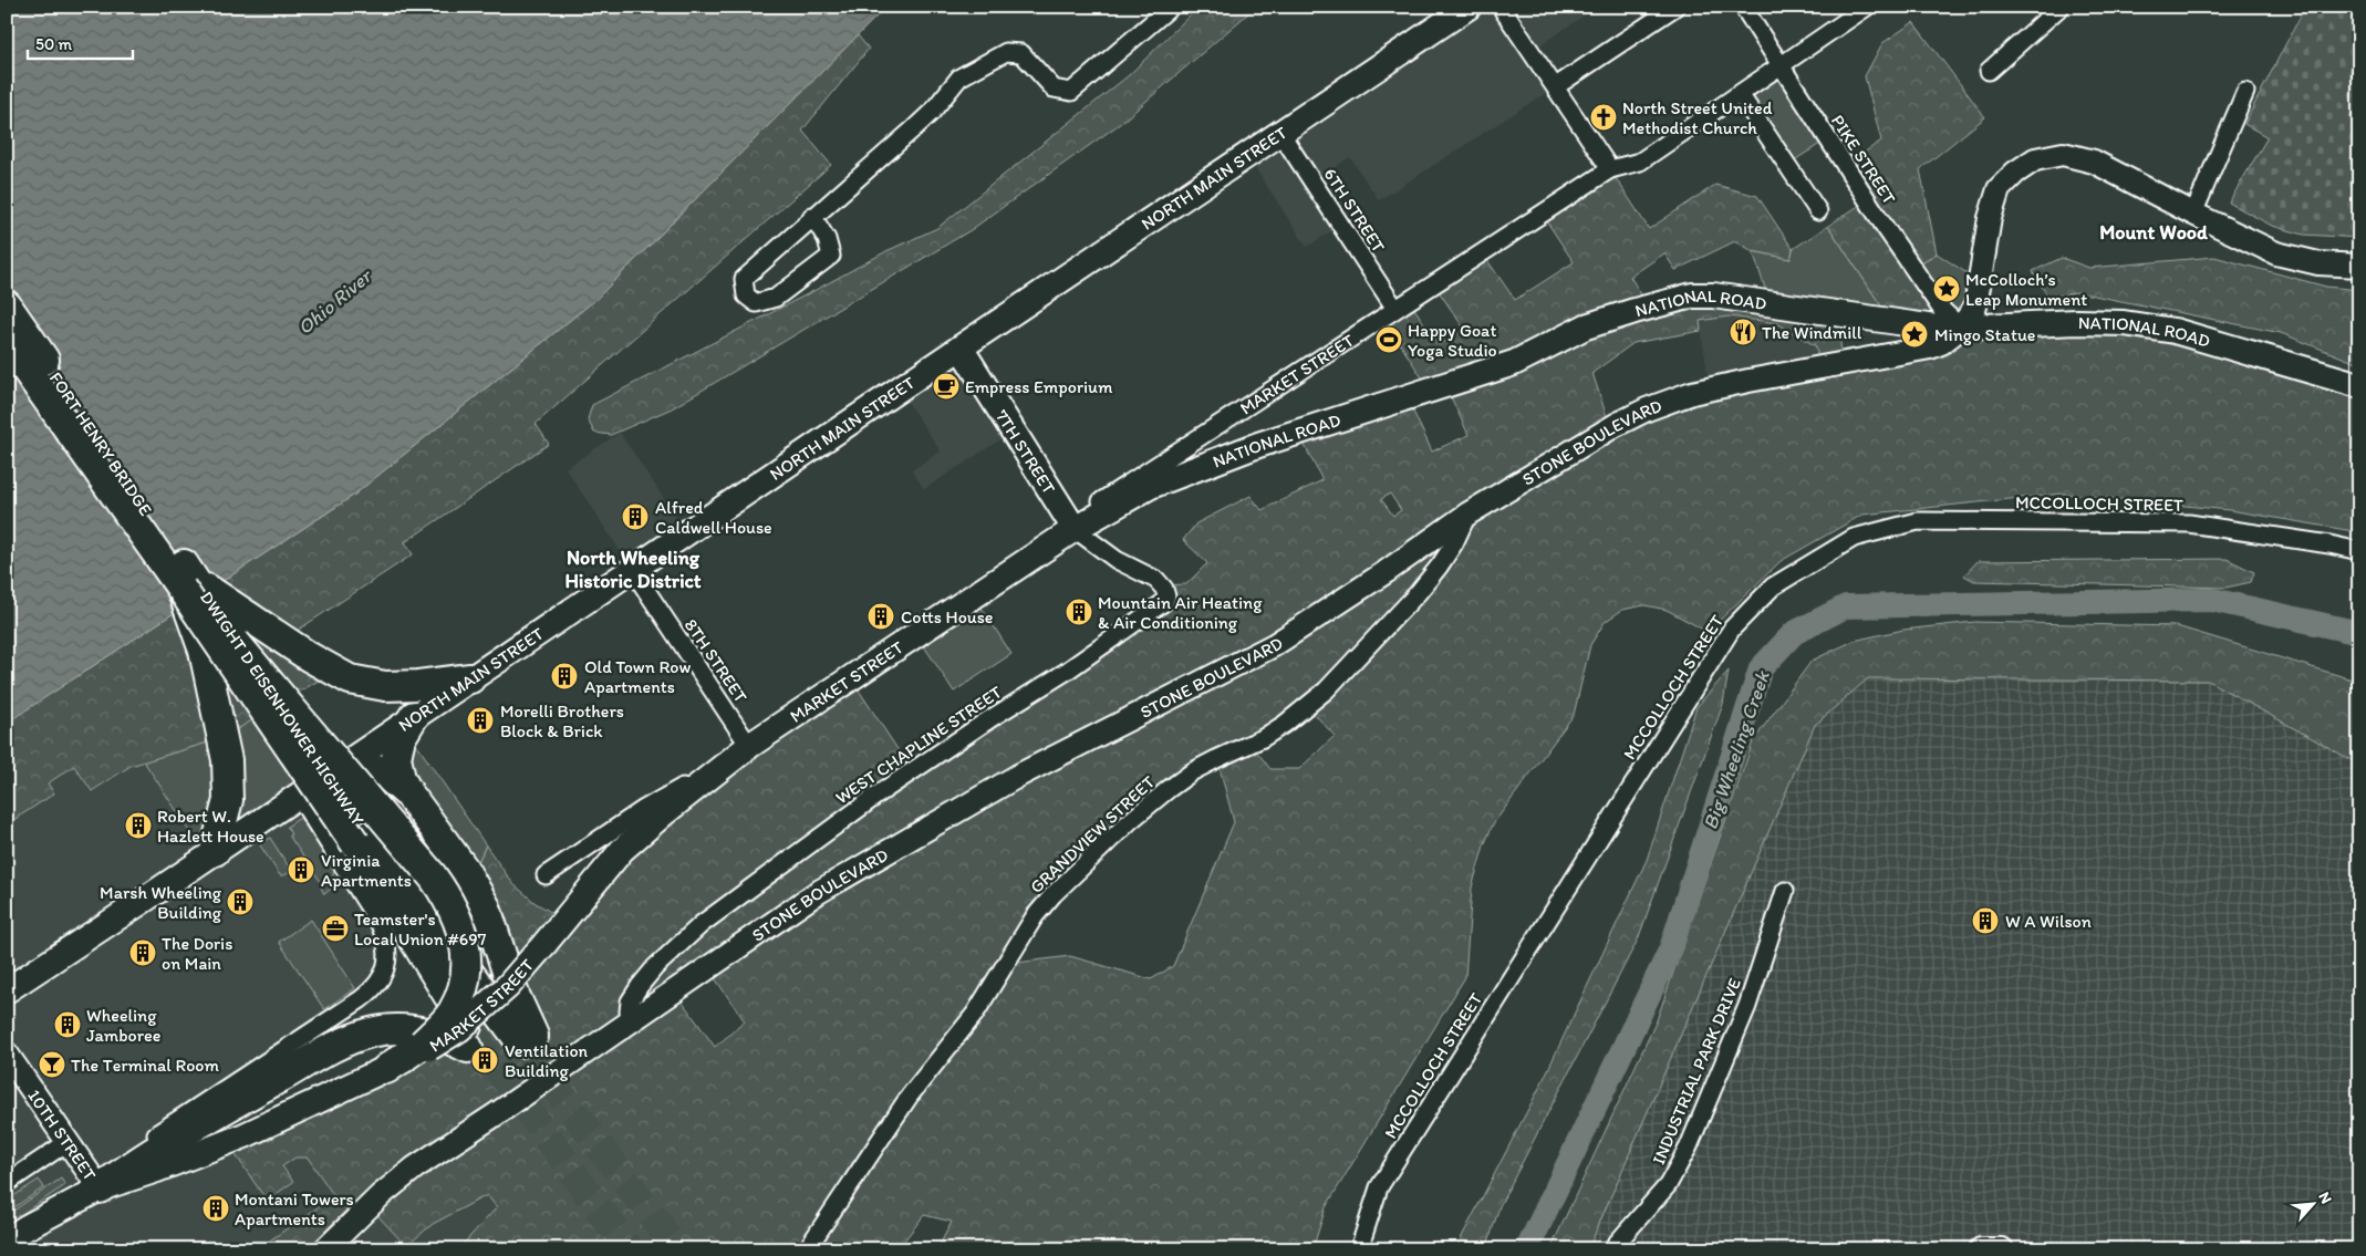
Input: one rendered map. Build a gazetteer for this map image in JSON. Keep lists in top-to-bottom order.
{
  "streets": {
    "highway": ["FORT HENRY BRIDGE", "DWIGHT D EISENHOWER HIGHWAY"],
    "main road": [
      "NORTH MAIN STREET",
      "NATIONAL ROAD",
      "MARKET STREET",
      "7TH STREET"
    ],
    "street": [
      "PIKE STREET",
      "6TH STREET",
      "STONE BOULEVARD",
      "MCCOLLOCH STREET",
      "8TH STREET",
      "WEST CHAPLINE STREET",
      "GRANDVIEW STREET",
      "INDUSTRIAL PARK DRIVE",
      "10TH STREET"
    ]
  },
  "crossings": [
    ["PIKE STREET", "NATIONAL ROAD"],
    ["PIKE STREET", "MARKET STREET"],
    ["PIKE STREET", "STONE BOULEVARD"],
    ["NORTH MAIN STREET", "6TH STREET"],
    ["NORTH MAIN STREET", "7TH STREET"],
    ["NORTH MAIN STREET", "8TH STREET"],
    ["6TH STREET", "MARKET STREET"],
    ["NATIONAL ROAD", "MARKET STREET"],
    ["NATIONAL ROAD", "STONE BOULEVARD"],
    ["NATIONAL ROAD", "7TH STREET"],
    ["NATIONAL ROAD", "WEST CHAPLINE STREET"],
    ["MARKET STREET", "7TH STREET"],
    ["MARKET STREET", "8TH STREET"],
    ["MARKET STREET", "WEST CHAPLINE STREET"],
    ["STONE BOULEVARD", "WEST CHAPLINE STREET"],
    ["STONE BOULEVARD", "GRANDVIEW STREET"],
    ["FORT HENRY BRIDGE", "DWIGHT D EISENHOWER HIGHWAY"],
    ["7TH STREET", "WEST CHAPLINE STREET"]
  ],
  "districts": ["Mount Wood", "North Wheeling Historic District"],
  "water": ["Ohio River", "Big Wheeling Creek"],
  "places": {
    "church": ["North Street United Methodist Church"],
    "place": ["McColloch’s Leap Monument", "Mingo Statue"],
    "restaurant": ["The Windmill"],
    "sports": ["Happy Goat Yoga Studio"],
    "cafe": ["Empress Emporium"],
    "building": [
      "Alfred Caldwell House",
      "Mountain Air Heating & Air Conditioning",
      "Cotts House",
      "Old Town Row Apartments",
      "Morelli Brothers Block & Brick",
      "Robert W. Hazlett House",
      "Virginia Apartments",
      "Marsh Wheeling Building",
      "W A Wilson",
      "The Doris on Main",
      "Wheeling Jamboree",
      "Ventilation Building",
      "Montani Towers Apartments"
    ],
    "office": ["Teamster's Local Union #697"],
    "bar": ["The Terminal Room"]
  },
  "scale_bar": "50 m",
  "north": "top right"
}
